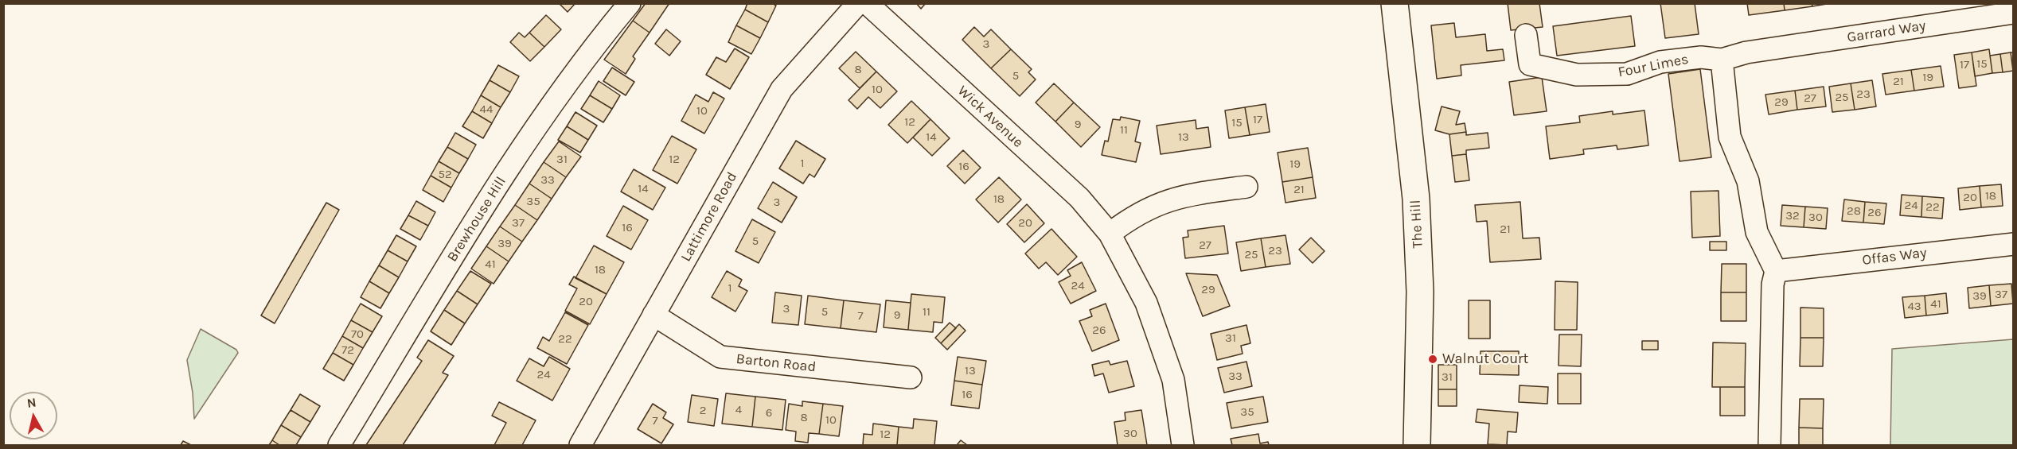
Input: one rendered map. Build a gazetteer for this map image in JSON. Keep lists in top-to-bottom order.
{
  "streets": {
    "main road": ["The Hill"],
    "street": [
      "Garrard Way",
      "Four Limes",
      "Wick Avenue",
      "Lattimore Road",
      "Brewhouse Hill",
      "Offas Way",
      "Barton Road"
    ]
  },
  "crossings": [
    ["Garrard Way", "Four Limes"],
    ["Lattimore Road", "Barton Road"]
  ],
  "places": ["Walnut Court"],
  "house_numbers": [
    "3",
    "15",
    "17",
    "8",
    "5",
    "19",
    "21",
    "10",
    "23",
    "25",
    "27",
    "29",
    "44",
    "10",
    "17",
    "12",
    "15",
    "9",
    "11",
    "14",
    "13",
    "31",
    "12",
    "1",
    "19",
    "16",
    "52",
    "33",
    "14",
    "21",
    "18",
    "20",
    "18",
    "35",
    "3",
    "24",
    "22",
    "28",
    "26",
    "32",
    "30",
    "37",
    "20",
    "16",
    "21",
    "5",
    "39",
    "27",
    "23",
    "25",
    "41",
    "18",
    "24",
    "1",
    "29",
    "37",
    "39",
    "20",
    "41",
    "43",
    "3",
    "5",
    "11",
    "9",
    "7",
    "26",
    "70",
    "31",
    "22",
    "72",
    "13",
    "24",
    "33",
    "31",
    "16",
    "4",
    "2",
    "35",
    "6",
    "8",
    "10",
    "7",
    "30",
    "12"
  ],
  "north": "top"
}
